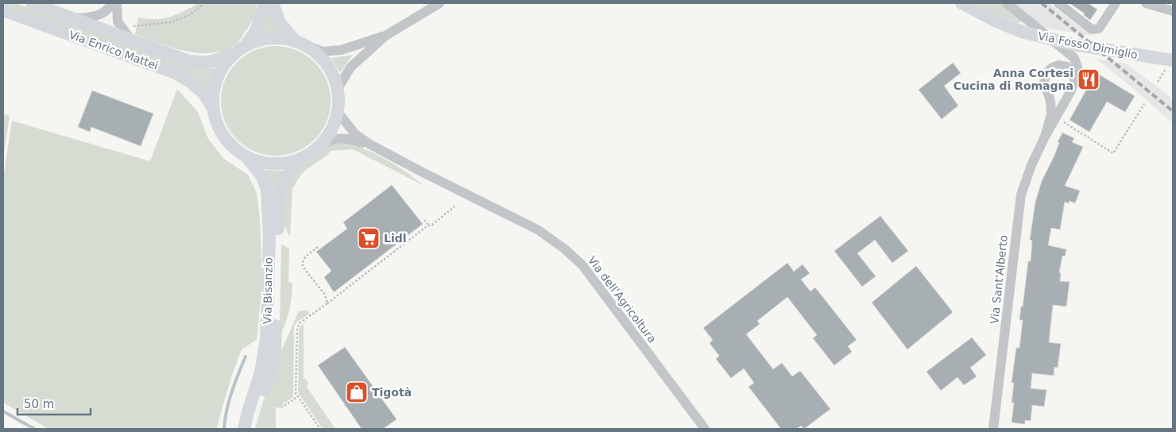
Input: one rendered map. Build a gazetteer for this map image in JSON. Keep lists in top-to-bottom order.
{
  "streets": {
    "main road": ["Via Fosso Dimiglio", "Via Enrico Mattei", "Via Bisanzio"],
    "street": ["Via Sant'Alberto", "Via dell'Agricoltura"]
  },
  "crossings": [
    ["Via Enrico Mattei", "Via Bisanzio"],
    ["Via Enrico Mattei", "Via dell'Agricoltura"],
    ["Via Bisanzio", "Via dell'Agricoltura"]
  ],
  "places": {
    "restaurant": ["Anna Cortesi Cucina di Romagna"],
    "supermarket": ["Lidl"],
    "shop": ["Tigotà"]
  },
  "scale_bar": "50 m"
}
